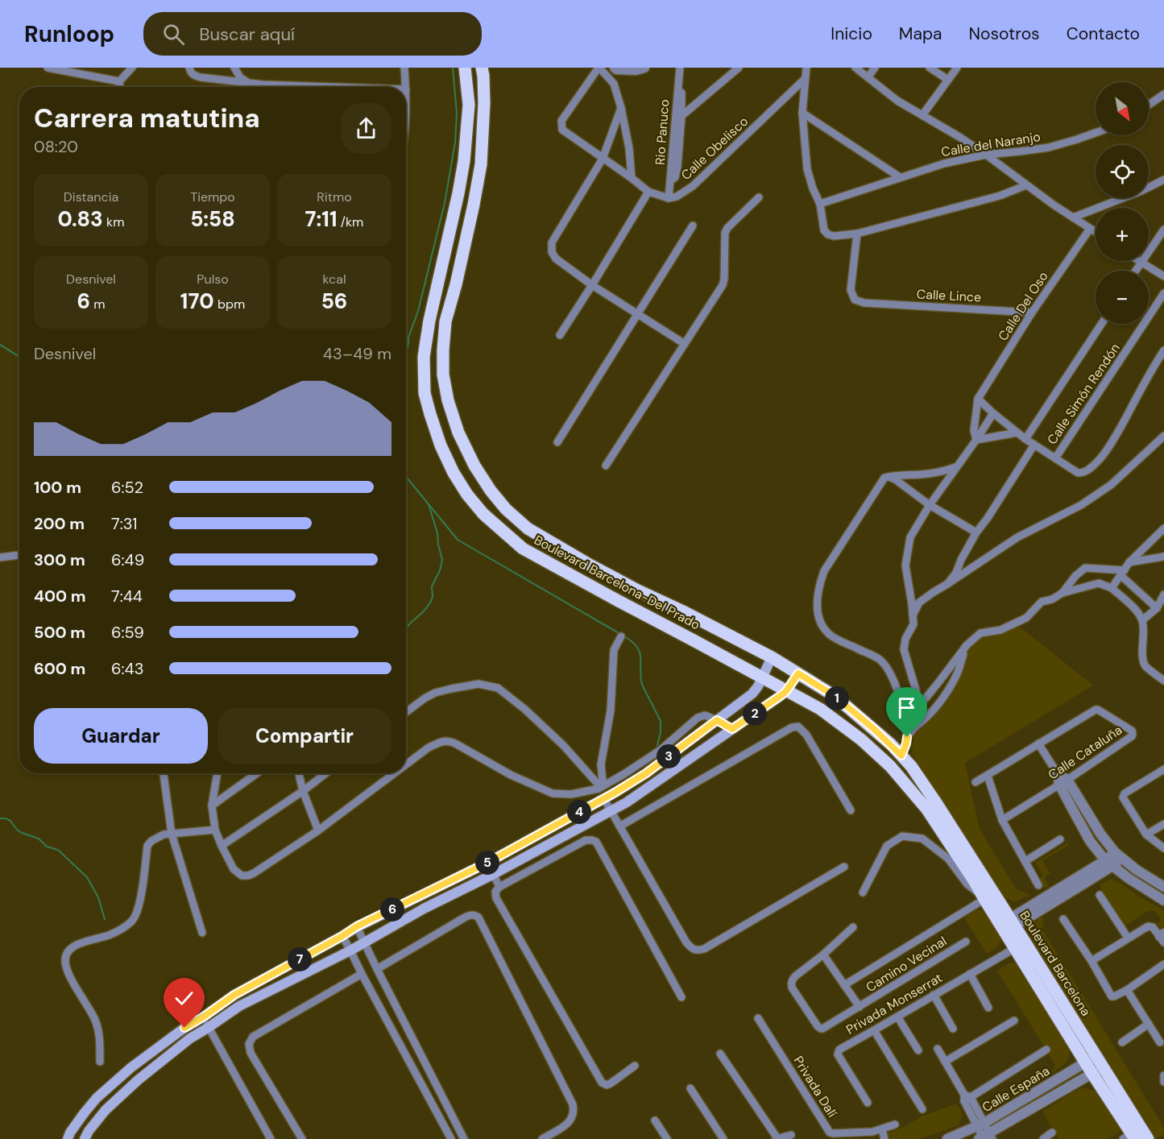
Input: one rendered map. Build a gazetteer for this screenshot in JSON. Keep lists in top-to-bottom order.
{
  "streets": {
    "main road": ["Boulevard Barcelona-Del Prado", "Boulevard Barcelona"],
    "street": [
      "Rio Panuco",
      "Calle del Naranjo",
      "Calle Obelisco",
      "Calle Lince",
      "Calle Del Oso",
      "Calle Simón Rendón",
      "Calle Cataluña",
      "Camino Vecinal",
      "Privada Monserrat",
      "Privada Dalí",
      "Calle España"
    ]
  },
  "crossings": [
    ["Rio Panuco", "Calle Obelisco"],
    ["Calle Lince", "Calle Del Oso"],
    ["Boulevard Barcelona-Del Prado", "Boulevard Barcelona"],
    ["Boulevard Barcelona", "Privada Monserrat"],
    ["Boulevard Barcelona", "Calle España"],
    ["Camino Vecinal", "Privada Monserrat"]
  ],
  "north": "bottom right",
  "page": {
    "header": "Runloop",
    "search": "Buscar aquí",
    "nav": [
      "Inicio",
      "Mapa",
      "Nosotros",
      "Contacto"
    ],
    "map_buttons": ["+", "−"],
    "heading": ["Carrera matutina", "08:20"],
    "stats": [
      ["Distancia", "0.83 km"],
      ["Tiempo", "5:58"],
      ["Ritmo", "7:11 /km"],
      ["Desnivel", "6 m"],
      ["Pulso", "170 bpm"],
      ["kcal", "56"]
    ],
    "chart": ["Desnivel", "43–49 m"],
    "list": [
      {
        "name": "100 m",
        "note": "6:52"
      },
      {
        "name": "200 m",
        "note": "7:31"
      },
      {
        "name": "300 m",
        "note": "6:49"
      },
      {
        "name": "400 m",
        "note": "7:44"
      },
      {
        "name": "500 m",
        "note": "6:59"
      },
      {
        "name": "600 m",
        "note": "6:43"
      }
    ],
    "pins": [
      "1",
      "2",
      "3",
      "4",
      "5",
      "6",
      "7"
    ],
    "buttons": ["Guardar", "Compartir"]
  }
}
